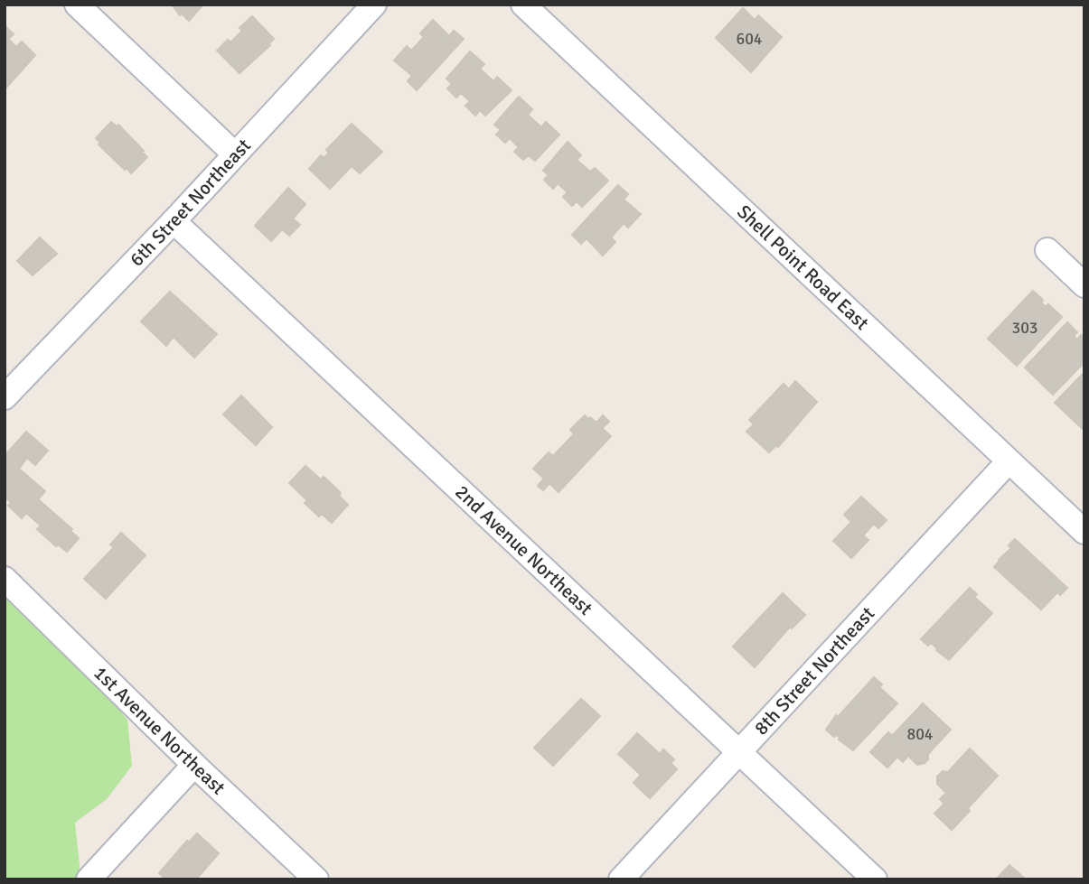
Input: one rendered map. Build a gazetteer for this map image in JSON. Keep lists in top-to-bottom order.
{
  "streets": {
    "street": [
      "6th Street Northeast",
      "Shell Point Road East",
      "2nd Avenue Northeast",
      "8th Street Northeast",
      "1st Avenue Northeast"
    ]
  },
  "crossings": [
    ["6th Street Northeast", "2nd Avenue Northeast"],
    ["Shell Point Road East", "8th Street Northeast"],
    ["2nd Avenue Northeast", "8th Street Northeast"]
  ],
  "house_numbers": ["604", "303", "804"]
}
